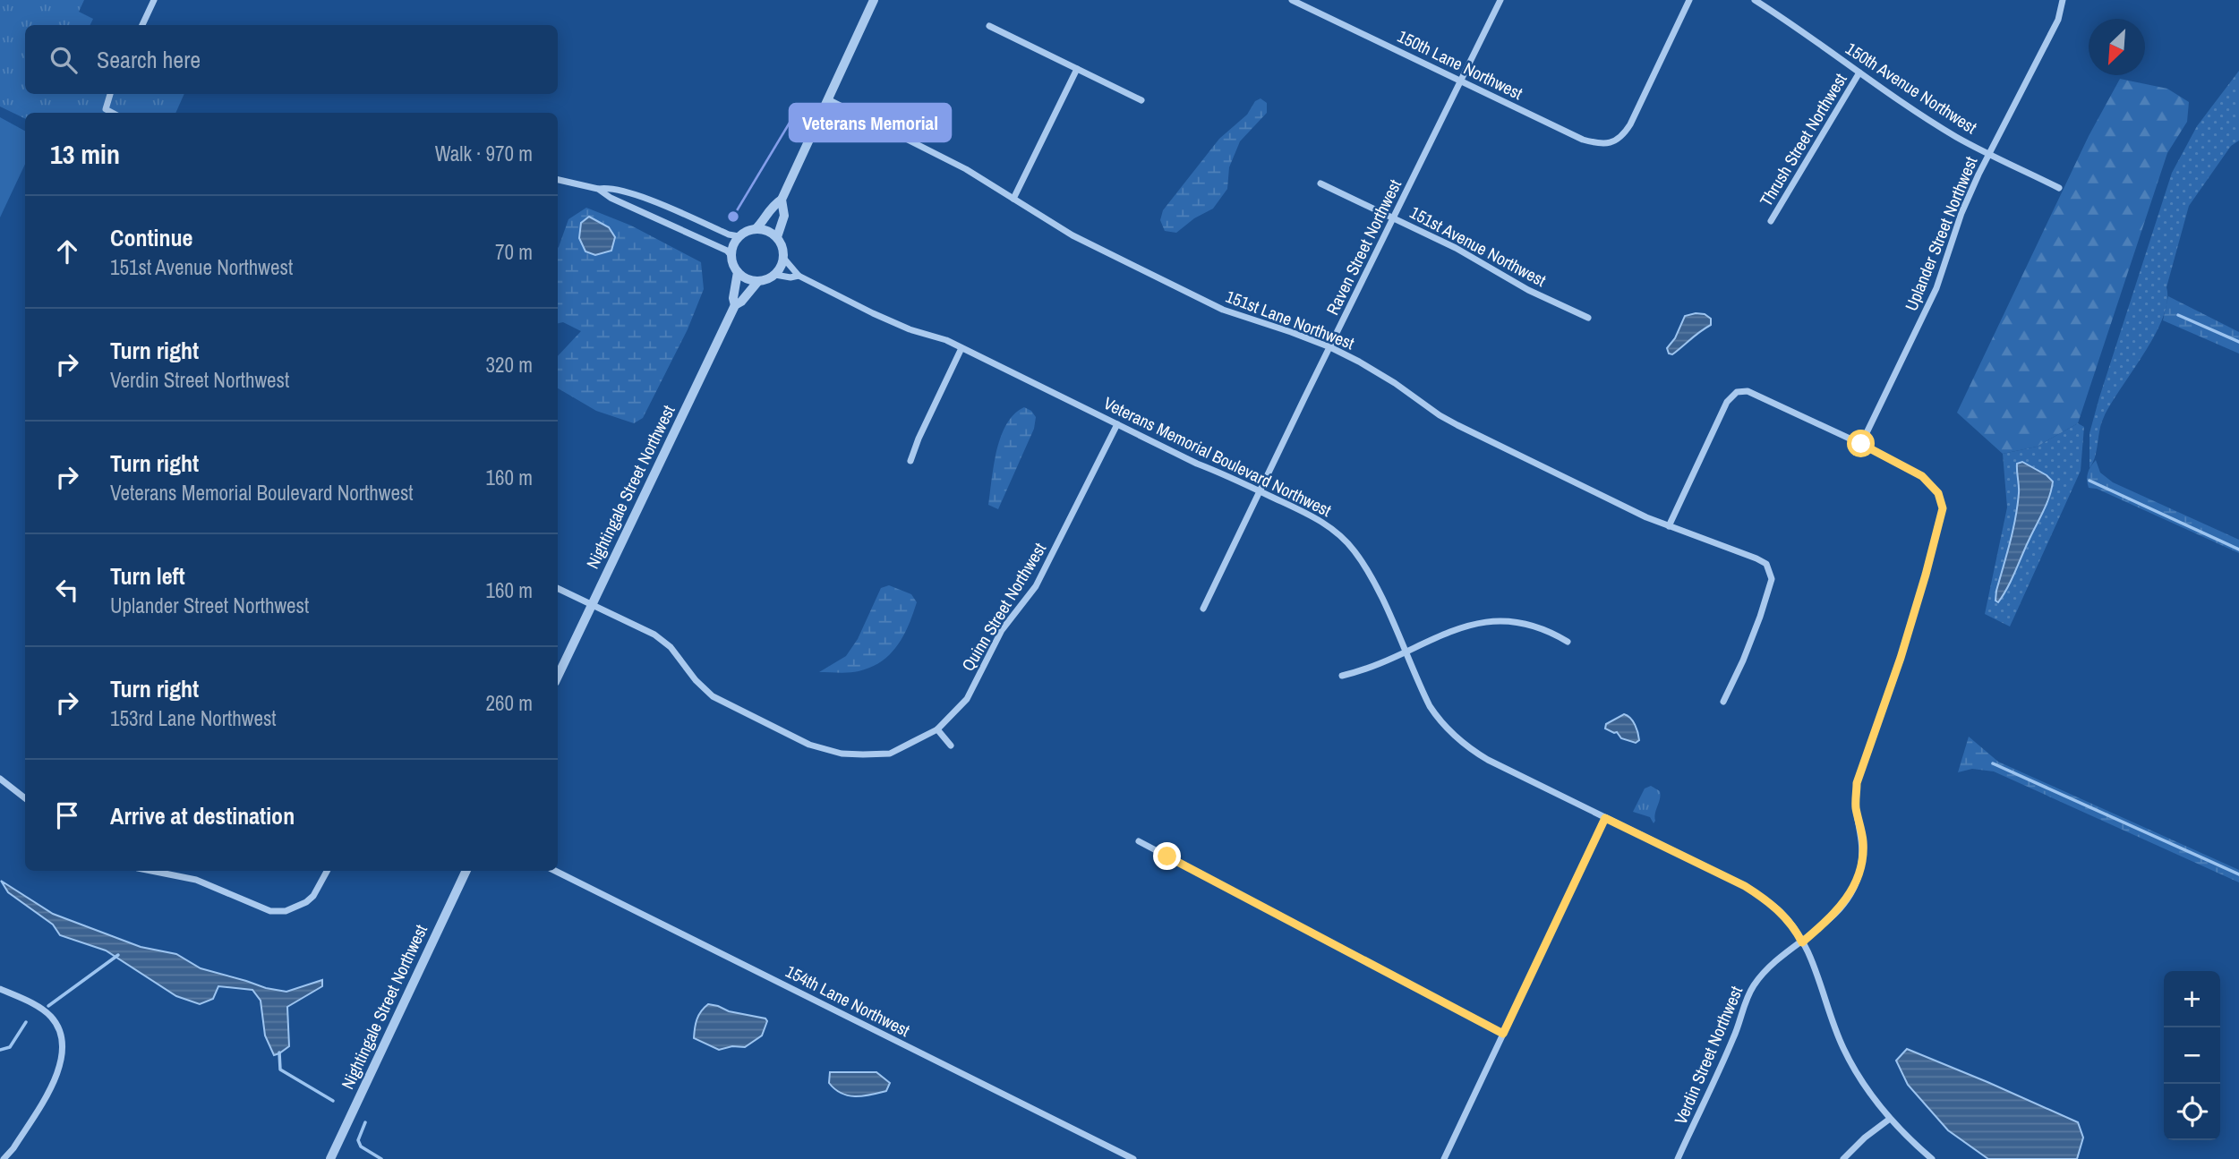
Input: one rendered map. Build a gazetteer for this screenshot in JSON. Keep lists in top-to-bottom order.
{
  "streets": {
    "street": [
      "150th Lane Northwest",
      "150th Avenue Northwest",
      "Thrush Street Northwest",
      "Uplander Street Northwest",
      "151st Avenue Northwest",
      "Raven Street Northwest",
      "151st Lane Northwest",
      "Veterans Memorial Boulevard Northwest",
      "Nightingale Street Northwest",
      "Quinn Street Northwest",
      "154th Lane Northwest",
      "Verdin Street Northwest"
    ]
  },
  "crossings": [
    ["150th Lane Northwest", "Raven Street Northwest"],
    ["150th Avenue Northwest", "Thrush Street Northwest"],
    ["150th Avenue Northwest", "Uplander Street Northwest"],
    ["Uplander Street Northwest", "Verdin Street Northwest"],
    ["151st Avenue Northwest", "Raven Street Northwest"],
    ["Raven Street Northwest", "151st Lane Northwest"],
    ["Raven Street Northwest", "Veterans Memorial Boulevard Northwest"],
    ["Veterans Memorial Boulevard Northwest", "Nightingale Street Northwest"],
    ["Veterans Memorial Boulevard Northwest", "Quinn Street Northwest"],
    ["Veterans Memorial Boulevard Northwest", "Verdin Street Northwest"],
    ["Nightingale Street Northwest", "Quinn Street Northwest"]
  ],
  "places": ["Veterans Memorial"],
  "north": "bottom left",
  "page": {
    "search": "Search here",
    "heading": ["13 min", "Walk · 970 m"],
    "list": [
      ["Continue", "151st Avenue Northwest", "70 m"],
      ["Turn right", "Verdin Street Northwest", "320 m"],
      ["Turn right", "Veterans Memorial Boulevard Northwest", "160 m"],
      ["Turn left", "Uplander Street Northwest", "160 m"],
      ["Turn right", "153rd Lane Northwest", "260 m"],
      "Arrive at destination"
    ],
    "map_buttons": ["+", "−"]
  }
}
